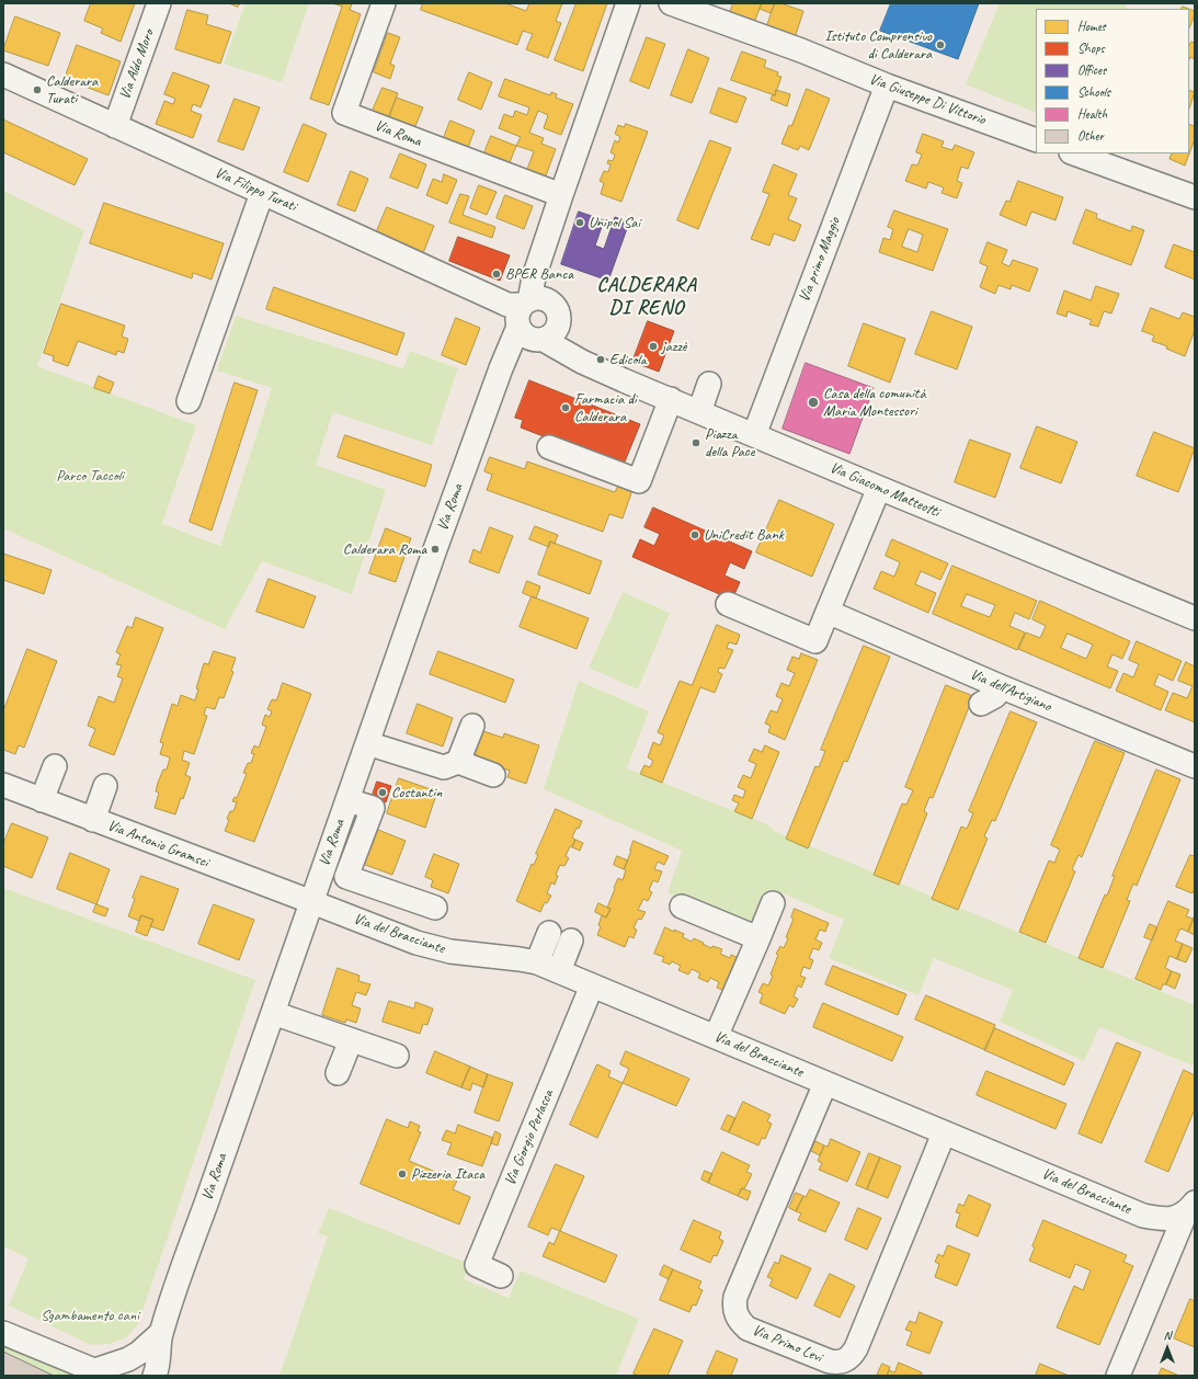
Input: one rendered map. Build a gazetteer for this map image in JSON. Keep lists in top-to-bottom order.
{
  "streets": {
    "street": [
      "Via Aldo Moro",
      "Via Giuseppe Di Vittorio",
      "Via Roma",
      "Via Filippo Turati",
      "Via primo Maggio",
      "Via Giacomo Matteotti",
      "Via dell'Artigiano",
      "Via Antonio Gramsci",
      "Via del Bracciante",
      "Via Giorgio Perlasca",
      "Via Primo Levi"
    ]
  },
  "crossings": [
    ["Via Aldo Moro", "Via Filippo Turati"],
    ["Via Giuseppe Di Vittorio", "Via primo Maggio"],
    ["Via Roma", "Via Filippo Turati"],
    ["Via Roma", "Via Giacomo Matteotti"],
    ["Via Roma", "Via Antonio Gramsci"],
    ["Via Roma", "Via del Bracciante"],
    ["Via Filippo Turati", "Via Giacomo Matteotti"],
    ["Via primo Maggio", "Via Giacomo Matteotti"],
    ["Via Antonio Gramsci", "Via del Bracciante"],
    ["Via del Bracciante", "Via Giorgio Perlasca"],
    ["Via del Bracciante", "Via Primo Levi"]
  ],
  "districts": ["CALDERARA DI RENO"],
  "parks": ["Parco Taccoli", "Sgambamento cani"],
  "places": [
    "Istituto Comprensivo di Calderara",
    "Calderara Turati",
    "Unipol Sai",
    "BPER Banca",
    "jazzè",
    "Edicola",
    "Casa della comunità Maria Montessori",
    "Farmacia di Calderara",
    "Piazza della Pace",
    "UniCredit Bank",
    "Calderara Roma",
    "Costantin",
    "Pizzeria Itaca"
  ],
  "legend": [
    "Homes",
    "Shops",
    "Offices",
    "Schools",
    "Health",
    "Other"
  ],
  "north": "top"
}
